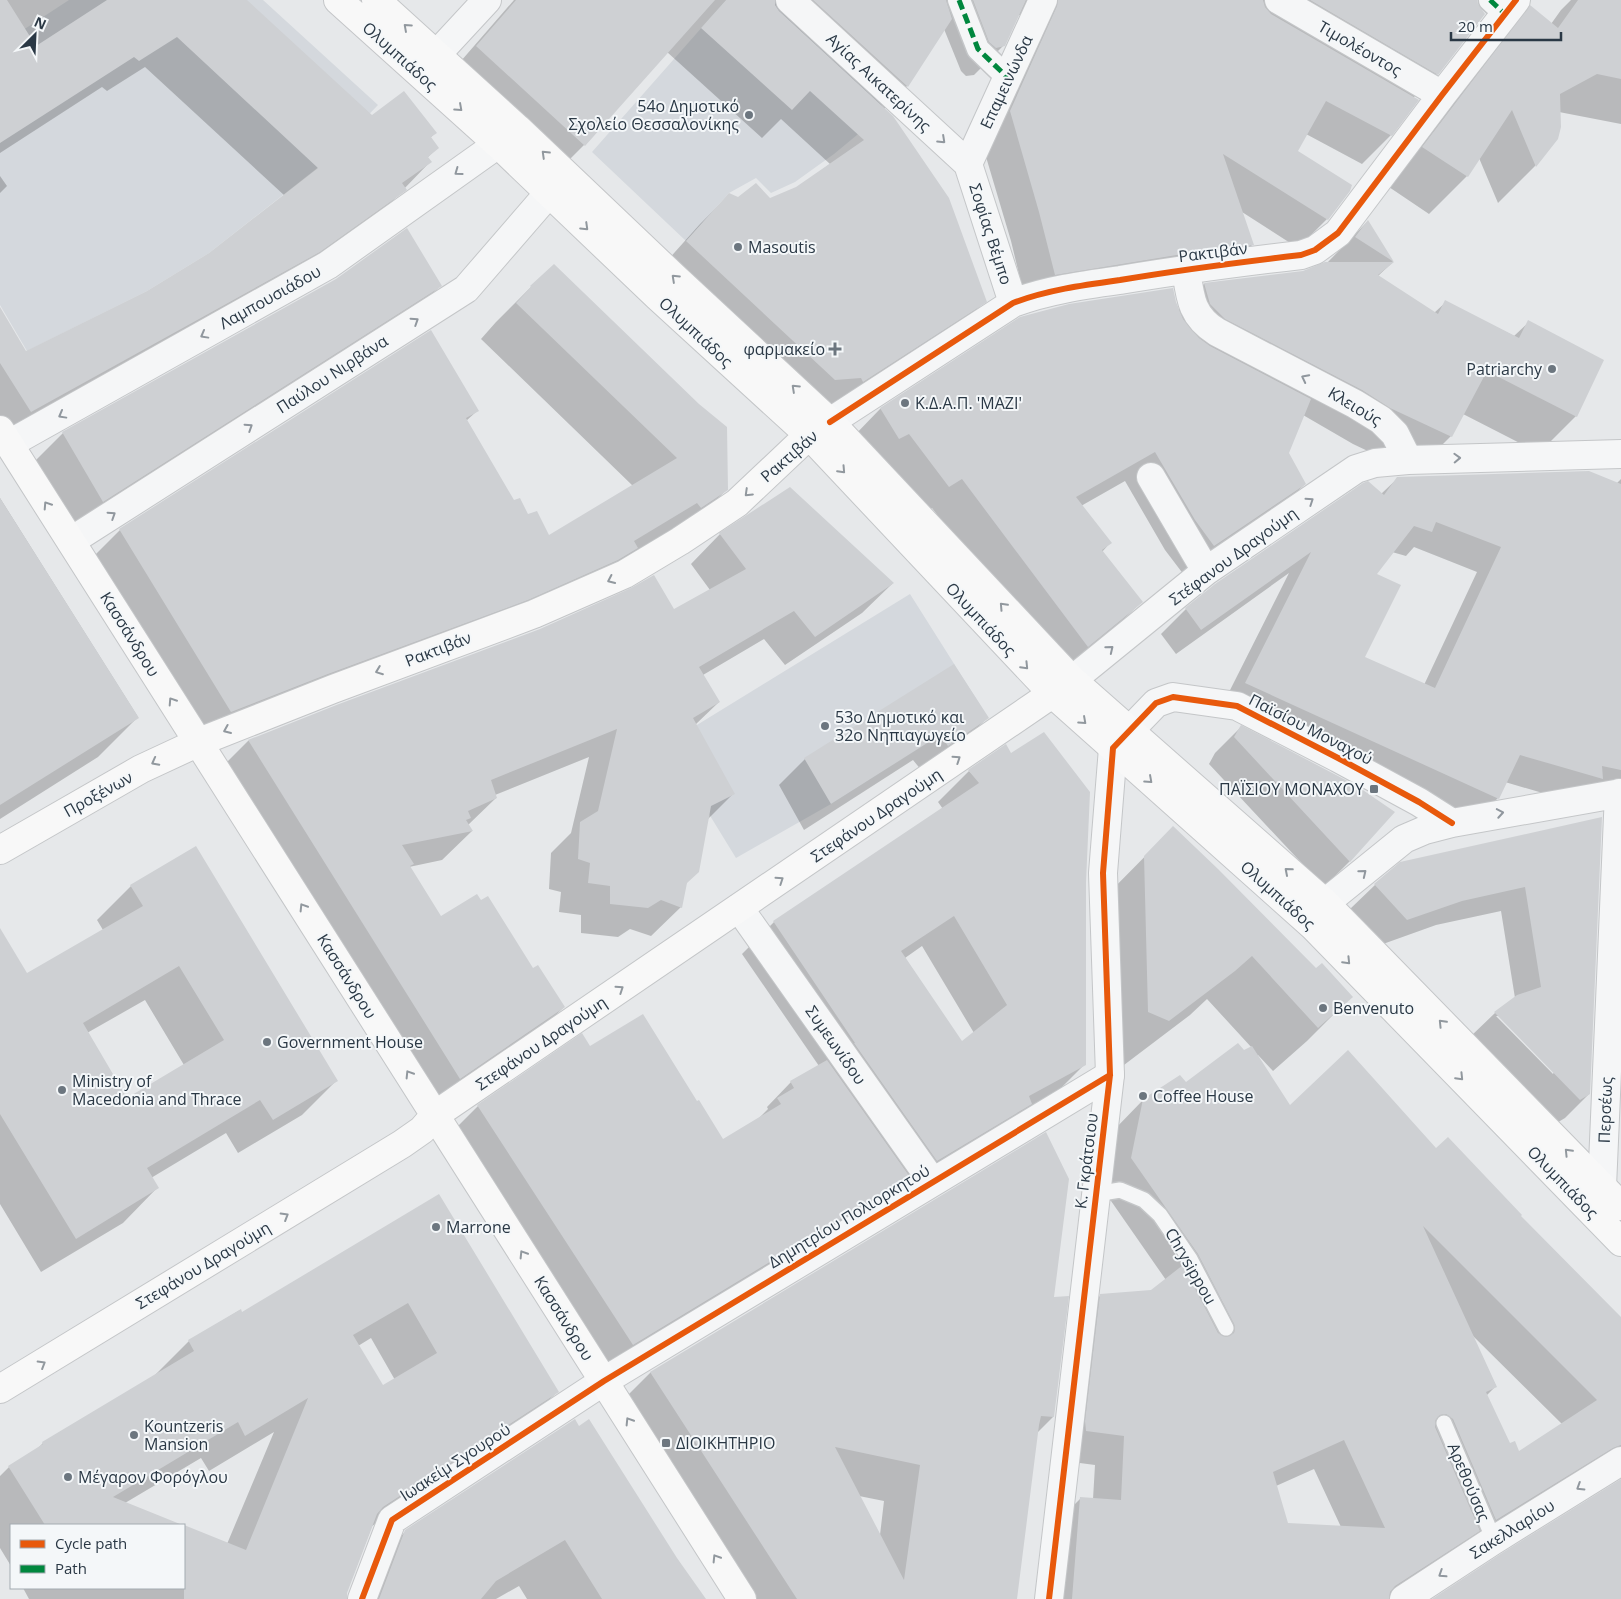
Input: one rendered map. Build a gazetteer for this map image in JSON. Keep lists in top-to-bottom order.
{
  "streets": {
    "main road": [
      "Ολυμπιάδος",
      "Ρακτιβάν",
      "Κασσάνδρου",
      "Προξένων",
      "Στεφάνου Δραγούμη"
    ],
    "street": [
      "Τιμολέοντος",
      "Αγίας Αικατερίνης",
      "Επαμεινώνδα",
      "Σοφίας Βέμπο",
      "Λαμπουσιάδου",
      "Παύλου Νιρβάνα",
      "Κλειούς",
      "Στέφανου Δραγούμη",
      "Παϊσίου Μοναχού",
      "Συμεωνίδου",
      "Περσέως",
      "Κ. Γκράτσιου",
      "Δημητρίου Πολιορκητού",
      "Ιωακείμ Σγουρού",
      "Σακελλαρίου"
    ],
    "lane": ["Chrysippou", "Αρεθούσας"]
  },
  "crossings": [
    ["Τιμολέοντος", "Ρακτιβάν"],
    ["Ολυμπιάδος", "Ρακτιβάν"],
    ["Ολυμπιάδος", "Λαμπουσιάδου"],
    ["Ολυμπιάδος", "Παύλου Νιρβάνα"],
    ["Ολυμπιάδος", "Στέφανου Δραγούμη"],
    ["Ολυμπιάδος", "Παϊσίου Μοναχού"],
    ["Ολυμπιάδος", "Στεφάνου Δραγούμη"],
    ["Ολυμπιάδος", "Περσέως"],
    ["Ολυμπιάδος", "Κ. Γκράτσιου"],
    ["Αγίας Αικατερίνης", "Επαμεινώνδα"],
    ["Αγίας Αικατερίνης", "Σοφίας Βέμπο"],
    ["Επαμεινώνδα", "Σοφίας Βέμπο"],
    ["Σοφίας Βέμπο", "Ρακτιβάν"],
    ["Ρακτιβάν", "Κλειούς"],
    ["Ρακτιβάν", "Κασσάνδρου"],
    ["Ρακτιβάν", "Προξένων"],
    ["Λαμπουσιάδου", "Κασσάνδρου"],
    ["Παύλου Νιρβάνα", "Κασσάνδρου"],
    ["Κλειούς", "Στέφανου Δραγούμη"],
    ["Στέφανου Δραγούμη", "Στεφάνου Δραγούμη"],
    ["Κασσάνδρου", "Προξένων"],
    ["Κασσάνδρου", "Στεφάνου Δραγούμη"],
    ["Κασσάνδρου", "Δημητρίου Πολιορκητού"],
    ["Κασσάνδρου", "Ιωακείμ Σγουρού"],
    ["Παϊσίου Μοναχού", "Κ. Γκράτσιου"],
    ["Στεφάνου Δραγούμη", "Συμεωνίδου"],
    ["Συμεωνίδου", "Δημητρίου Πολιορκητού"],
    ["Κ. Γκράτσιου", "Δημητρίου Πολιορκητού"],
    ["Κ. Γκράτσιου", "Chrysippou"],
    ["Δημητρίου Πολιορκητού", "Ιωακείμ Σγουρού"],
    ["Αρεθούσας", "Σακελλαρίου"]
  ],
  "one_way": [
    "Ρακτιβάν",
    "Λαμπουσιάδου",
    "Παύλου Νιρβάνα",
    "Στέφανου Δραγούμη",
    "Κασσάνδρου",
    "Προξένων",
    "Στεφάνου Δραγούμη",
    "Σακελλαρίου"
  ],
  "places": {
    "other": [
      "54ο Δημοτικό Σχολείο Θεσσαλονίκης",
      "Masoutis",
      "Patriarchy",
      "Κ.Δ.Α.Π. 'ΜΑΖΙ'",
      "53ο Δημοτικό και 32ο Νηπιαγωγείο",
      "Benvenuto",
      "Government House",
      "Ministry of Macedonia and Thrace",
      "Coffee House",
      "Marrone",
      "Kountzeris Mansion",
      "Μέγαρον Φορόγλου"
    ],
    "health": ["φαρμακείο"],
    "transit": ["ΠΑΪΣΙΟΥ ΜΟΝΑΧΟΥ", "ΔΙΟΙΚΗΤΗΡΙΟ"]
  },
  "legend": ["Cycle path", "Path"],
  "scale_bar": "20 m",
  "north": "top right"
}
